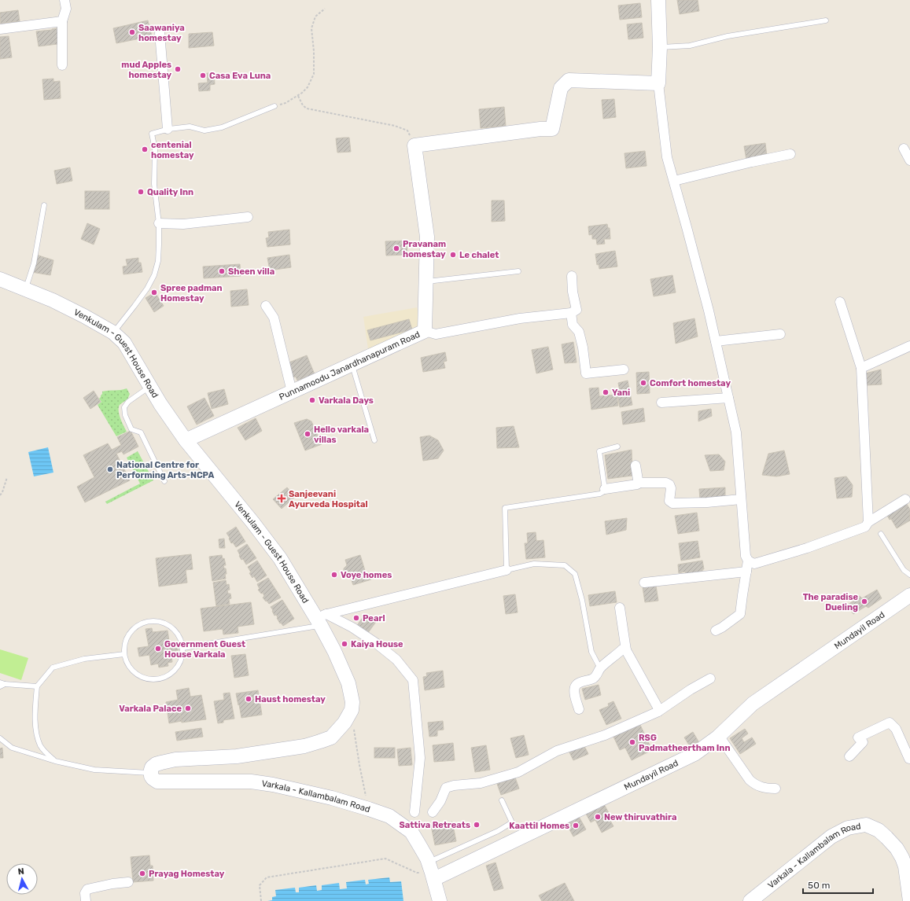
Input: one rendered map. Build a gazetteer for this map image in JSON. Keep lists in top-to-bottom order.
{
  "streets": {
    "main road": [
      "Venkulam - Guest House Road",
      "Punnamoodu Janardhanapuram Road",
      "Mundayil Road",
      "Varkala - Kallambalam Road"
    ]
  },
  "crossings": [
    ["Venkulam - Guest House Road", "Punnamoodu Janardhanapuram Road"],
    ["Venkulam - Guest House Road", "Varkala - Kallambalam Road"],
    ["Mundayil Road", "Varkala - Kallambalam Road"]
  ],
  "places": {
    "other": [
      "Saawaniya homestay",
      "mud Apples homestay",
      "Casa Eva Luna",
      "centenial homestay",
      "Quality Inn",
      "Pravanam homestay",
      "Le chalet",
      "Sheen villa",
      "Spree padman Homestay",
      "Comfort homestay",
      "Yani",
      "Varkala Days",
      "Hello varkala villas",
      "National Centre for Performing Arts-NCPA",
      "Voye homes",
      "The paradise Dueling",
      "Pearl",
      "Kaiya House",
      "Government Guest House Varkala",
      "Haust homestay",
      "Varkala Palace",
      "RSG Padmatheertham Inn",
      "New thiruvathira",
      "Sattiva Retreats",
      "Kaattil Homes",
      "Prayag Homestay"
    ],
    "health": ["Sanjeevani Ayurveda Hospital"]
  },
  "scale_bar": "50 m",
  "north": "top"
}
